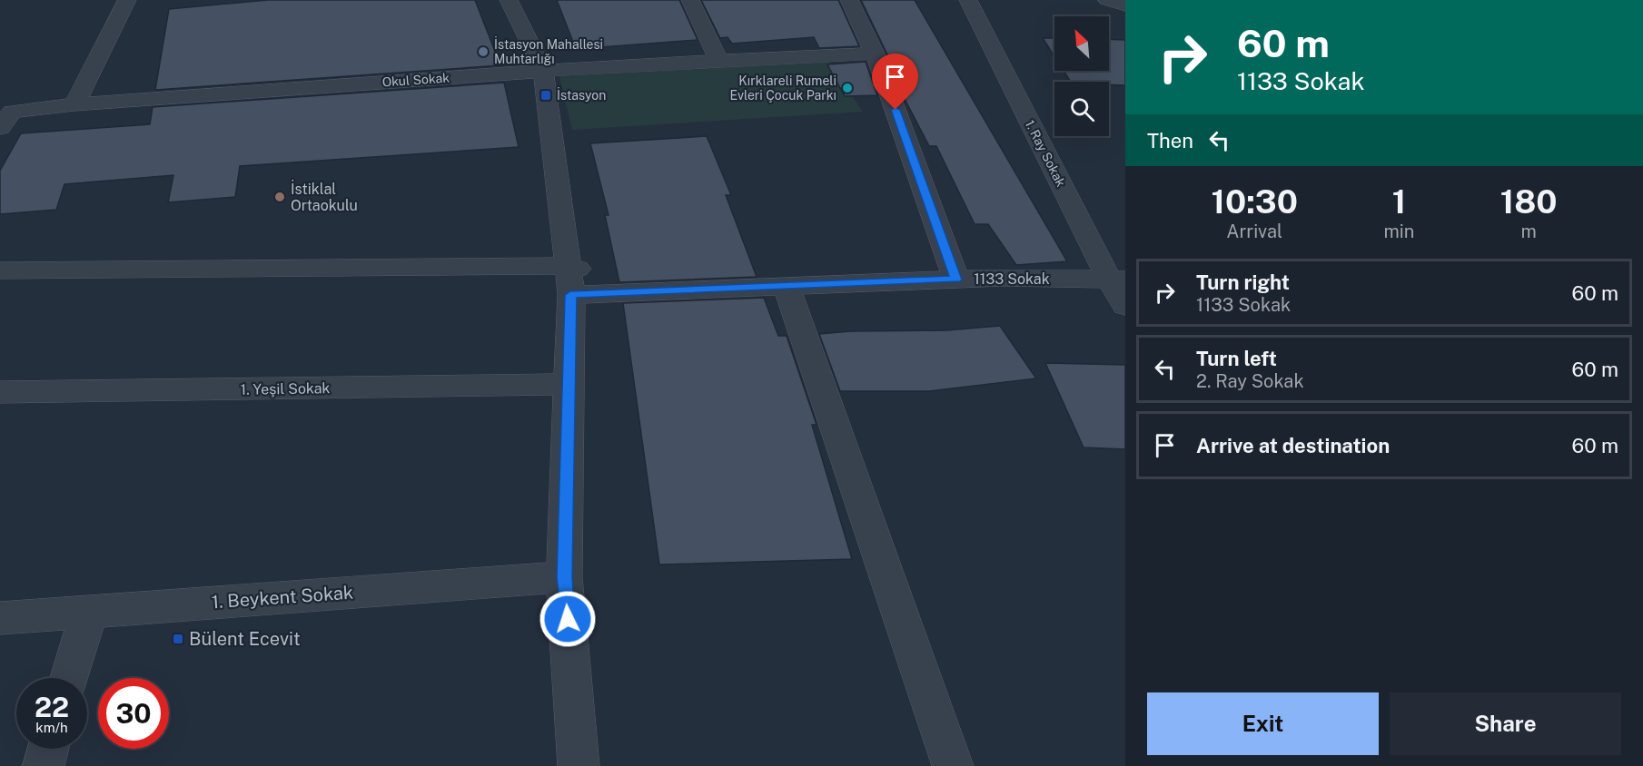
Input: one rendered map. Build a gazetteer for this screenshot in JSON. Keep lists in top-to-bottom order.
{
  "streets": {
    "street": [
      "Okul Sokak",
      "1. Ray Sokak",
      "1133 Sokak",
      "1. Yeşil Sokak",
      "1. Beykent Sokak"
    ]
  },
  "crossings": [
    ["1. Ray Sokak", "1133 Sokak"]
  ],
  "places": {
    "other": ["İstasyon Mahallesi Muhtarlığı", "Kırklareli Rumeli Evleri Çocuk Parkı", "İstiklal Ortaokulu"],
    "transit": ["İstasyon", "Bülent Ecevit"]
  },
  "north": "top left",
  "page": {
    "turn": ["60 m", "1133 Sokak"],
    "then": "Then",
    "eta": [
      "10:30",
      "Arrival",
      "1",
      "min",
      "180",
      "m"
    ],
    "list": [
      {
        "name": "Turn right",
        "note": "1133 Sokak",
        "value": "60 m"
      },
      {
        "name": "Turn left",
        "note": "2. Ray Sokak",
        "value": "60 m"
      },
      {
        "name": "Arrive at destination",
        "value": "60 m"
      }
    ],
    "speed": "22 km/h",
    "limit": "30",
    "buttons": ["Exit", "Share"]
  }
}
